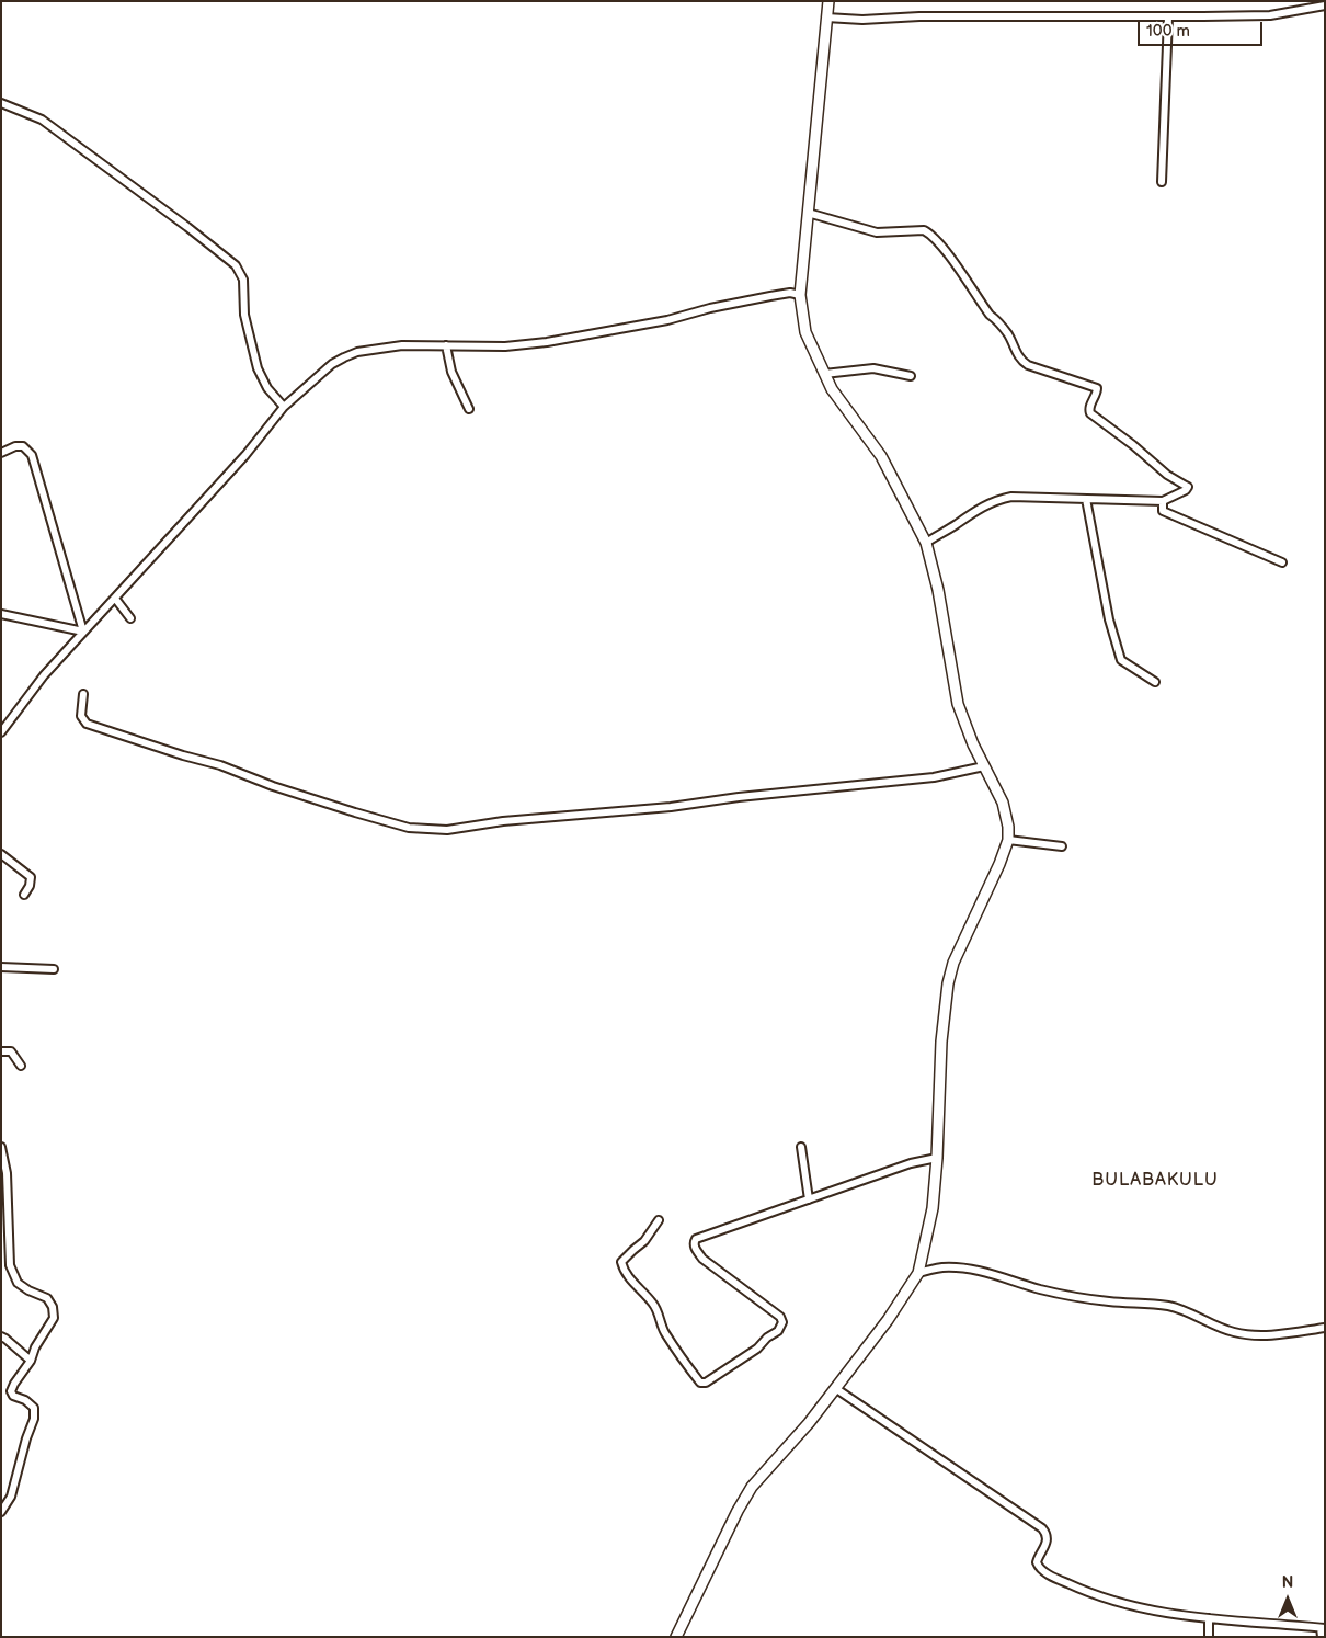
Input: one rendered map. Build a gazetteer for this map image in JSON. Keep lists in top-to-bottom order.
{
  "districts": ["BULABAKULU"],
  "scale_bar": "100 m",
  "north": "top"
}
